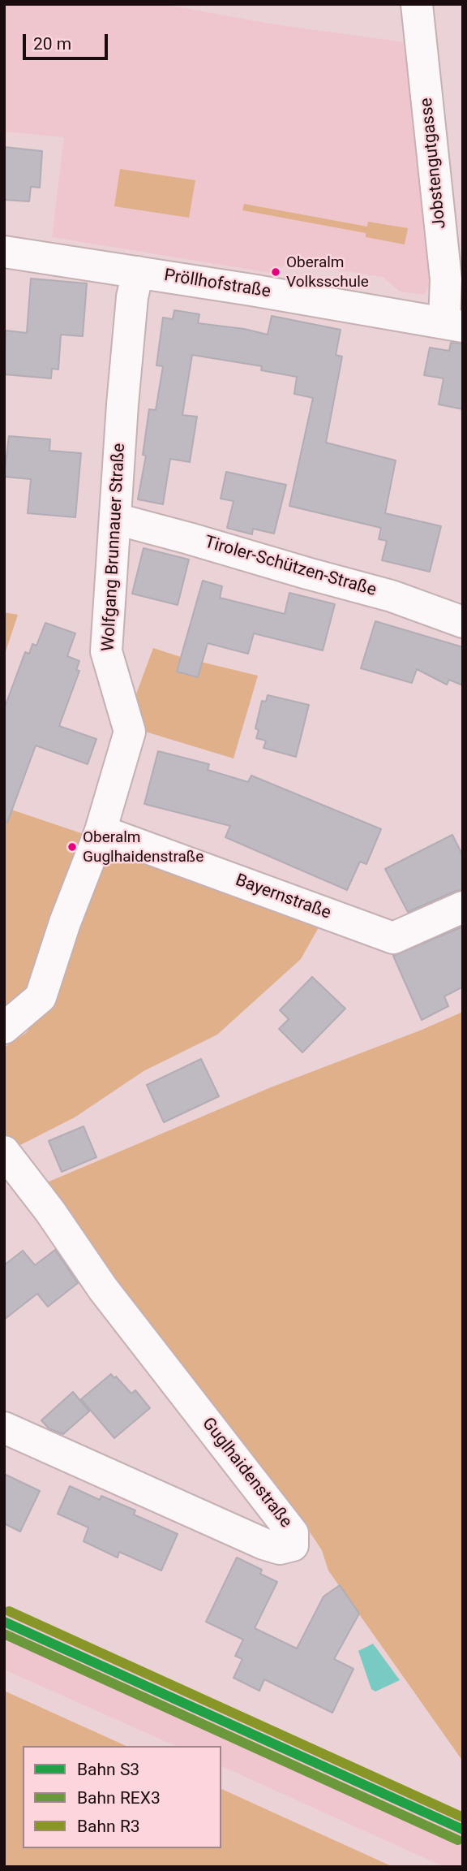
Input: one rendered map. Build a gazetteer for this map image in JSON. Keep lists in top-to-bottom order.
{
  "streets": {
    "street": [
      "Jobstengutgasse",
      "Pröllhofstraße",
      "Wolfgang Brunnauer Straße",
      "Tiroler-Schützen-Straße",
      "Bayernstraße",
      "Guglhaidenstraße"
    ]
  },
  "crossings": [
    ["Jobstengutgasse", "Pröllhofstraße"],
    ["Pröllhofstraße", "Wolfgang Brunnauer Straße"],
    ["Wolfgang Brunnauer Straße", "Tiroler-Schützen-Straße"],
    ["Wolfgang Brunnauer Straße", "Bayernstraße"]
  ],
  "places": ["Oberalm Volksschule", "Oberalm Guglhaidenstraße"],
  "lines": ["rail line R3", "rail line S3", "rail line REX3"],
  "legend": ["Bahn S3", "Bahn REX3", "Bahn R3"],
  "scale_bar": "20 m"
}
